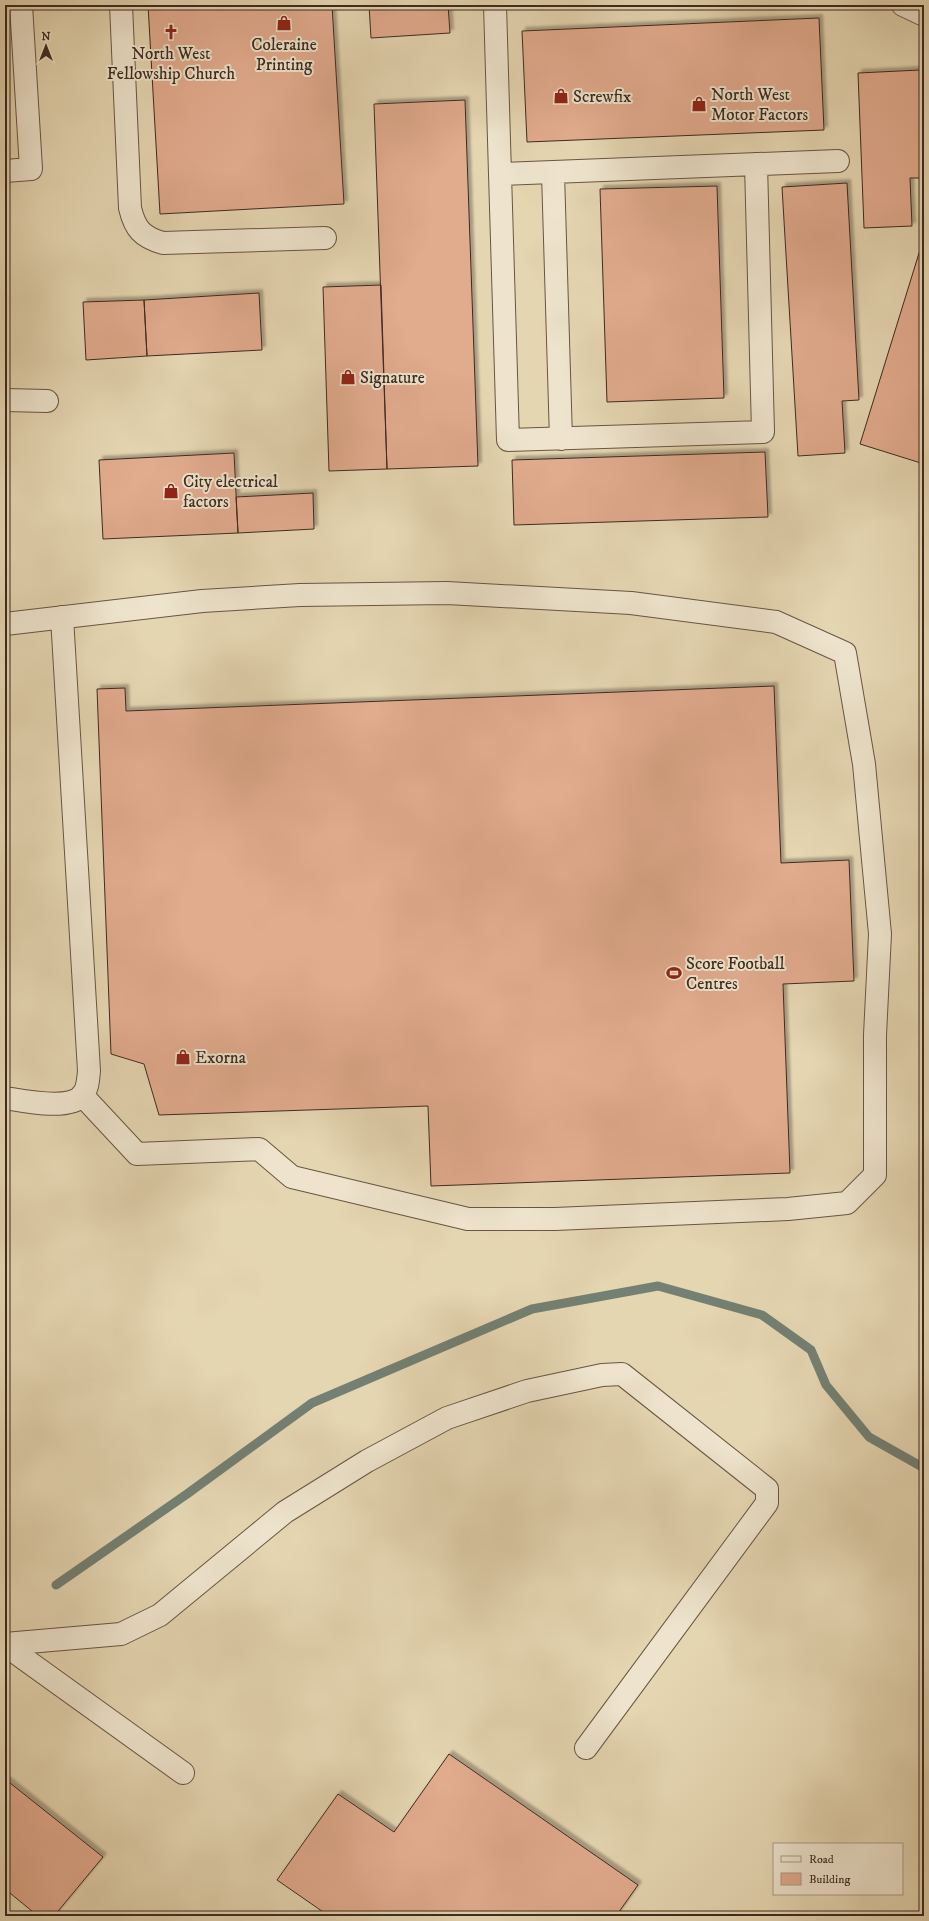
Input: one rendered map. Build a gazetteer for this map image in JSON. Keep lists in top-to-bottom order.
{
  "places": {
    "shop": [
      "Coleraine Printing",
      "Screwfix",
      "North West Motor Factors",
      "Signature",
      "City electrical factors",
      "Exorna"
    ],
    "church": ["North West Fellowship Church"],
    "sports": ["Score Football Centres"]
  },
  "legend": ["Road", "Building"],
  "north": "top"
}
